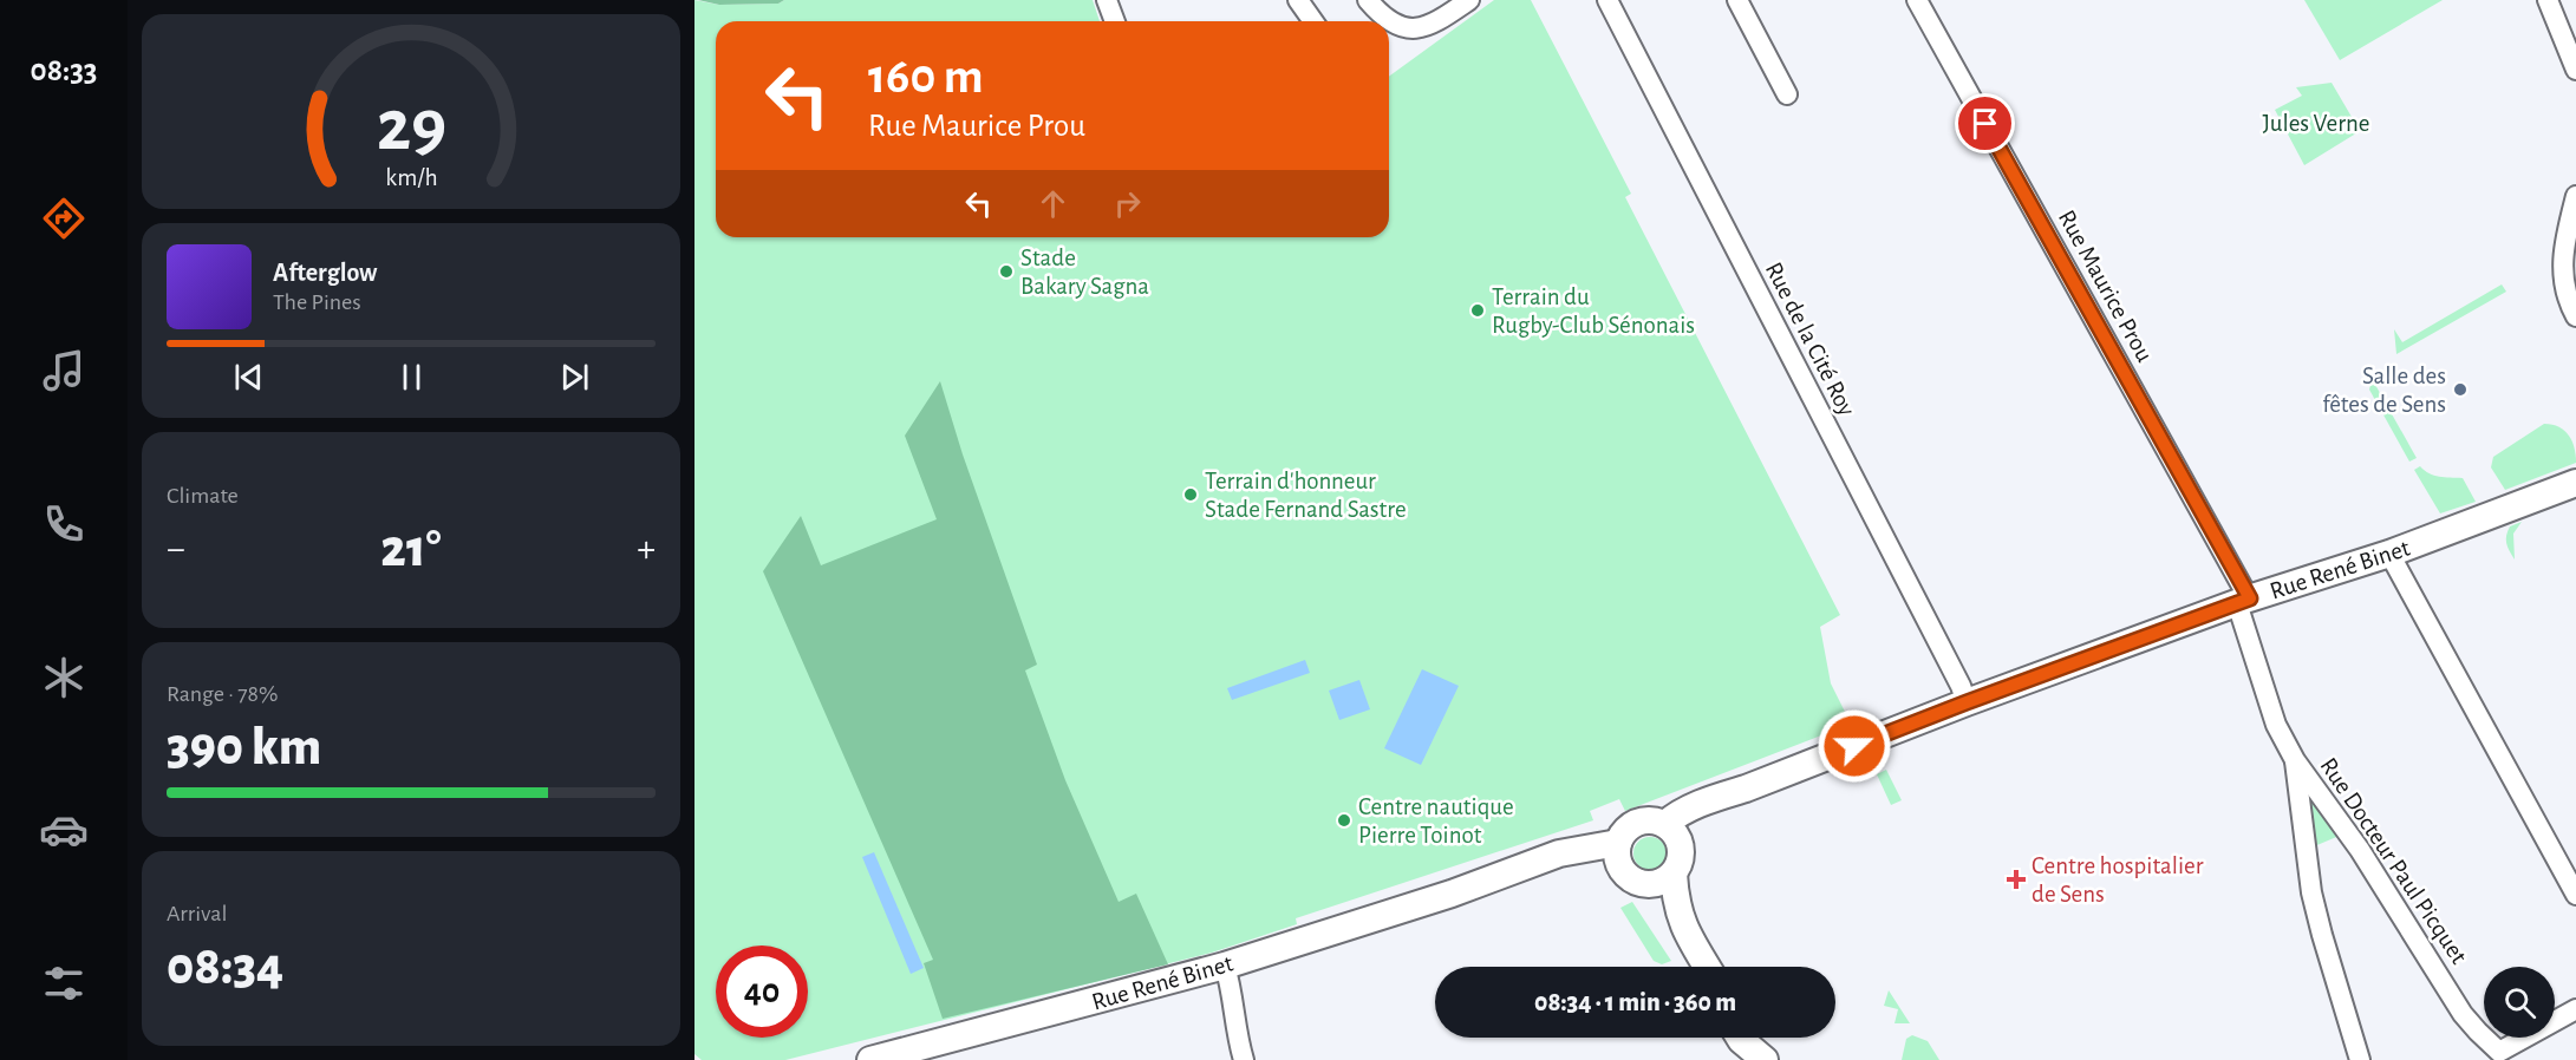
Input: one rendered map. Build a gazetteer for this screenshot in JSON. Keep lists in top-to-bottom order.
{
  "streets": {
    "street": [
      "Rue Maurice Prou",
      "Rue de la Cité Roy",
      "Rue René Binet",
      "Rue Docteur Paul Picquet"
    ]
  },
  "crossings": [
    ["Rue Maurice Prou", "Rue René Binet"],
    ["Rue Maurice Prou", "Rue Docteur Paul Picquet"],
    ["Rue de la Cité Roy", "Rue René Binet"],
    ["Rue René Binet", "Rue Docteur Paul Picquet"]
  ],
  "parks": ["Jules Verne"],
  "places": {
    "other": [
      "Stade Bakary Sagna",
      "Terrain du Rugby-Club Sénonais",
      "Salle des fêtes de Sens",
      "Terrain d'honneur Stade Fernand Sastre",
      "Centre nautique Pierre Toinot"
    ],
    "health": ["Centre hospitalier de Sens"]
  },
  "page": {
    "tabs": "08:33",
    "turn": ["160 m", "Rue Maurice Prou"],
    "song": ["Afterglow", "The Pines"],
    "tile": [
      "Climate",
      ["Range · 78%", "390 km"],
      ["Arrival", "08:34"]
    ],
    "heat": ["−", "21°", "+"],
    "limit": "40",
    "trip": "08:34 · 1 min · 360 m",
    "gauge": ["29", "km/h"]
  }
}
